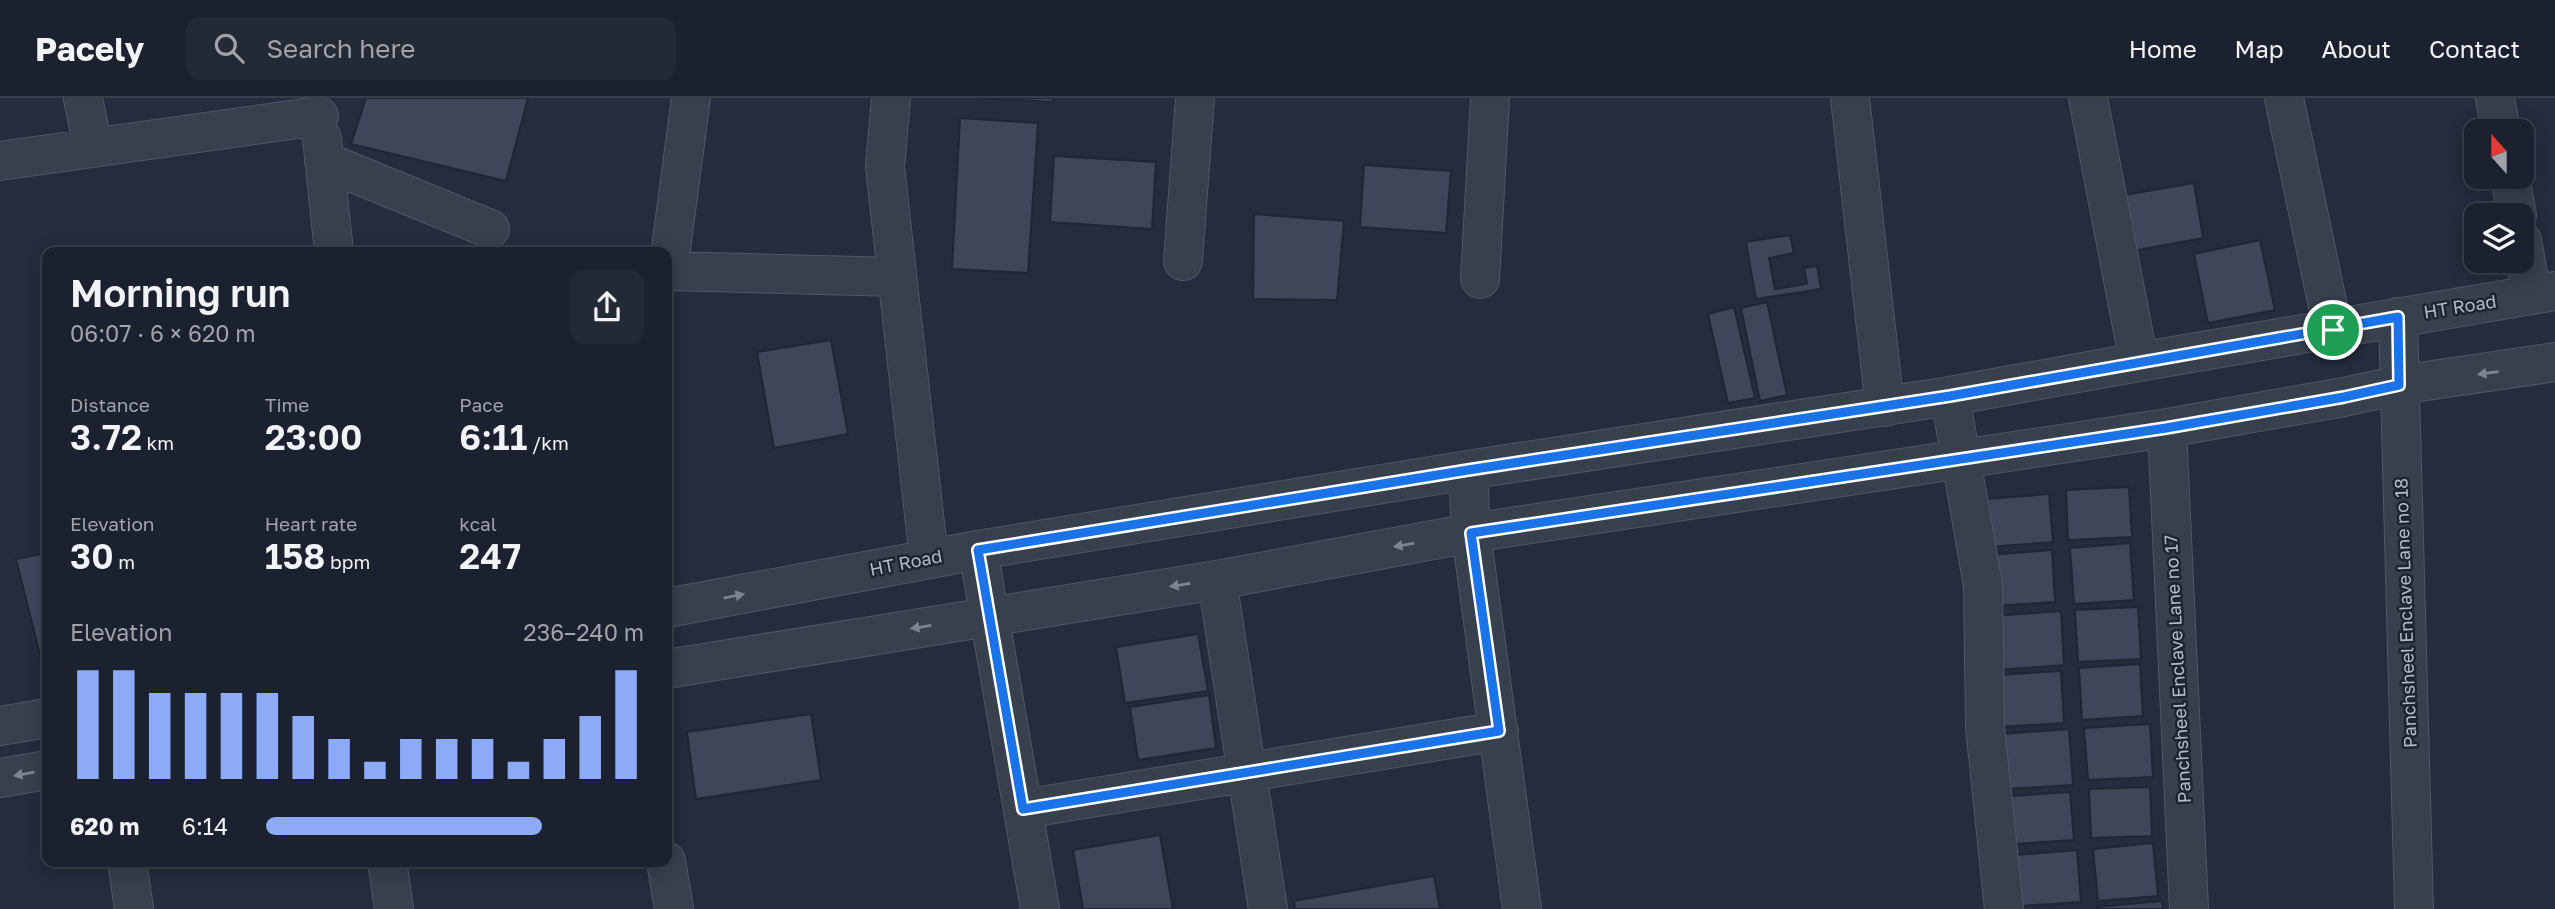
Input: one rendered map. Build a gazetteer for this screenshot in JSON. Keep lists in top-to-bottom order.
{
  "streets": {
    "street": ["HT Road", "Panchsheel Enclave Lane no 18", "Panchsheel Enclave Lane no 17"]
  },
  "crossings": [
    ["HT Road", "Panchsheel Enclave Lane no 18"]
  ],
  "north": "top",
  "page": {
    "header": "Pacely",
    "search": "Search here",
    "nav": [
      "Home",
      "Map",
      "About",
      "Contact"
    ],
    "heading": ["Morning run", "06:07 · 6 × 620 m"],
    "stats": [
      ["Distance", "3.72 km"],
      ["Time", "23:00"],
      ["Pace", "6:11 /km"],
      ["Elevation", "30 m"],
      ["Heart rate", "158 bpm"],
      ["kcal", "247"]
    ],
    "chart": ["Elevation", "236–240 m"],
    "list": [
      {
        "name": "620 m",
        "note": "6:14"
      }
    ]
  }
}
